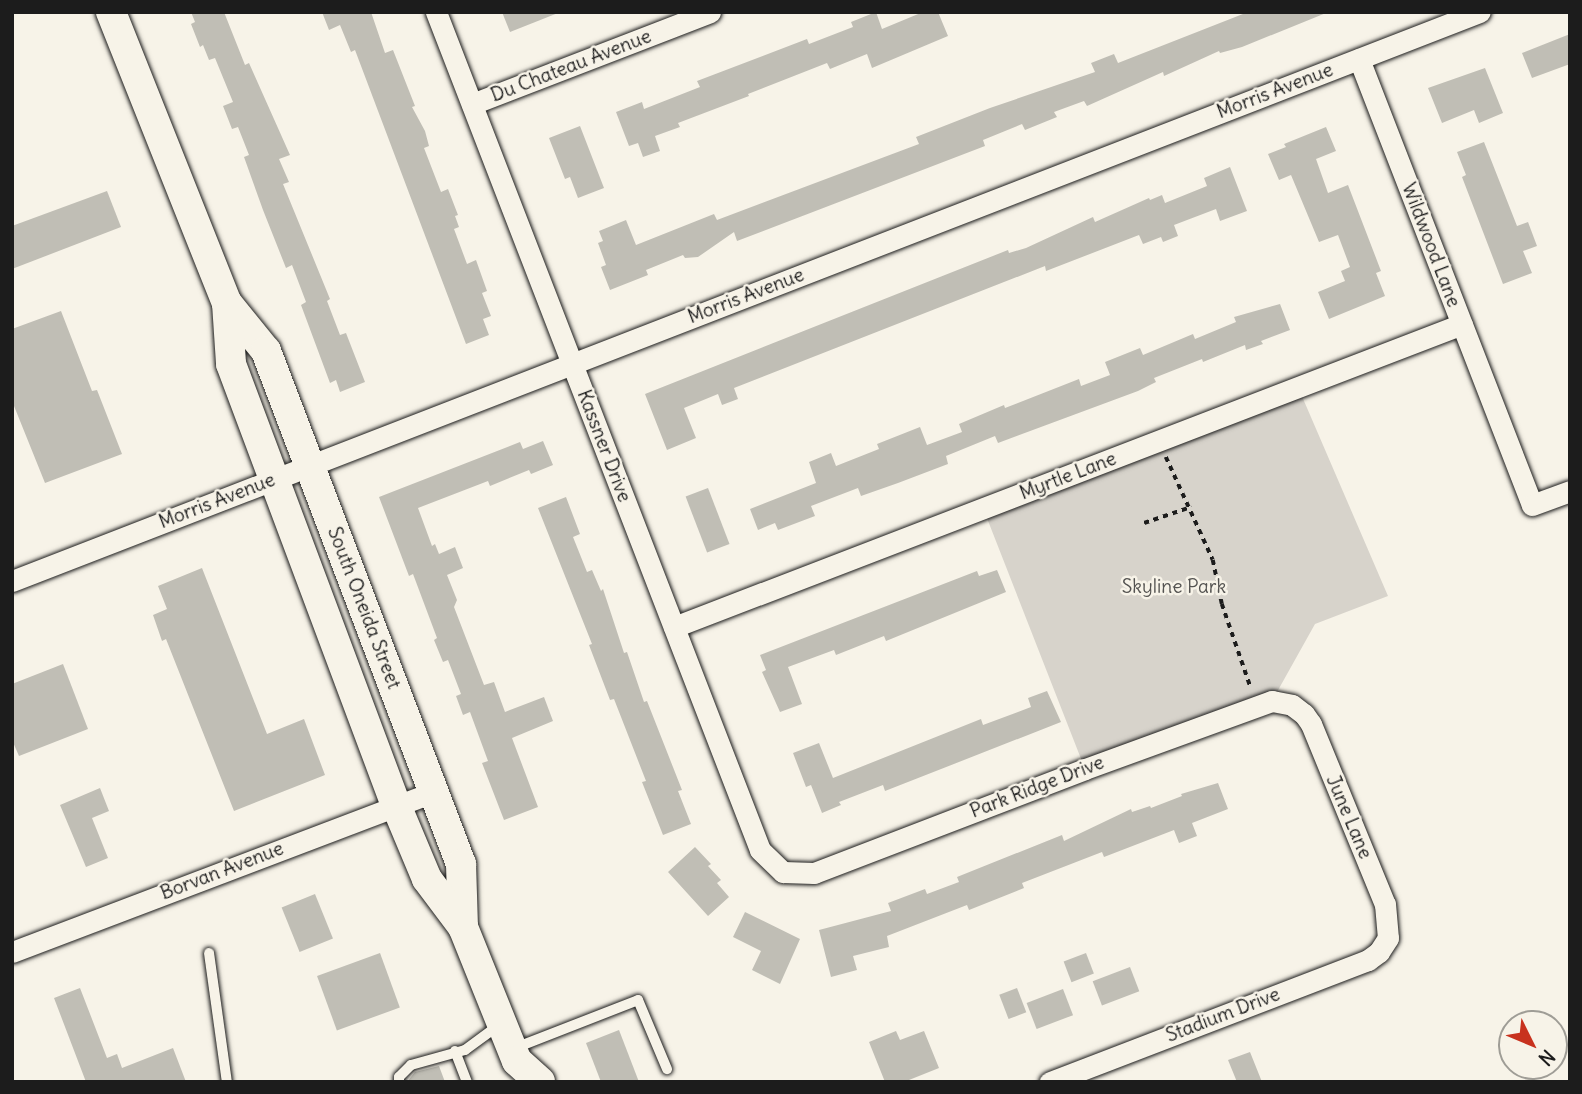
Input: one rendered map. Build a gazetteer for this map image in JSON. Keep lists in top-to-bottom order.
{
  "streets": {
    "street": [
      "Du Chateau Avenue",
      "Morris Avenue",
      "Wildwood Lane",
      "Kassner Drive",
      "Myrtle Lane",
      "South Oneida Street",
      "Park Ridge Drive",
      "June Lane",
      "Borvan Avenue",
      "Stadium Drive"
    ]
  },
  "crossings": [
    ["Du Chateau Avenue", "Kassner Drive"],
    ["Morris Avenue", "Wildwood Lane"],
    ["Morris Avenue", "Kassner Drive"],
    ["Morris Avenue", "South Oneida Street"],
    ["Wildwood Lane", "Myrtle Lane"],
    ["Kassner Drive", "Myrtle Lane"],
    ["Kassner Drive", "Park Ridge Drive"],
    ["South Oneida Street", "Borvan Avenue"],
    ["Park Ridge Drive", "June Lane"],
    ["June Lane", "Stadium Drive"]
  ],
  "parks": ["Skyline Park"],
  "north": "bottom right"
}
